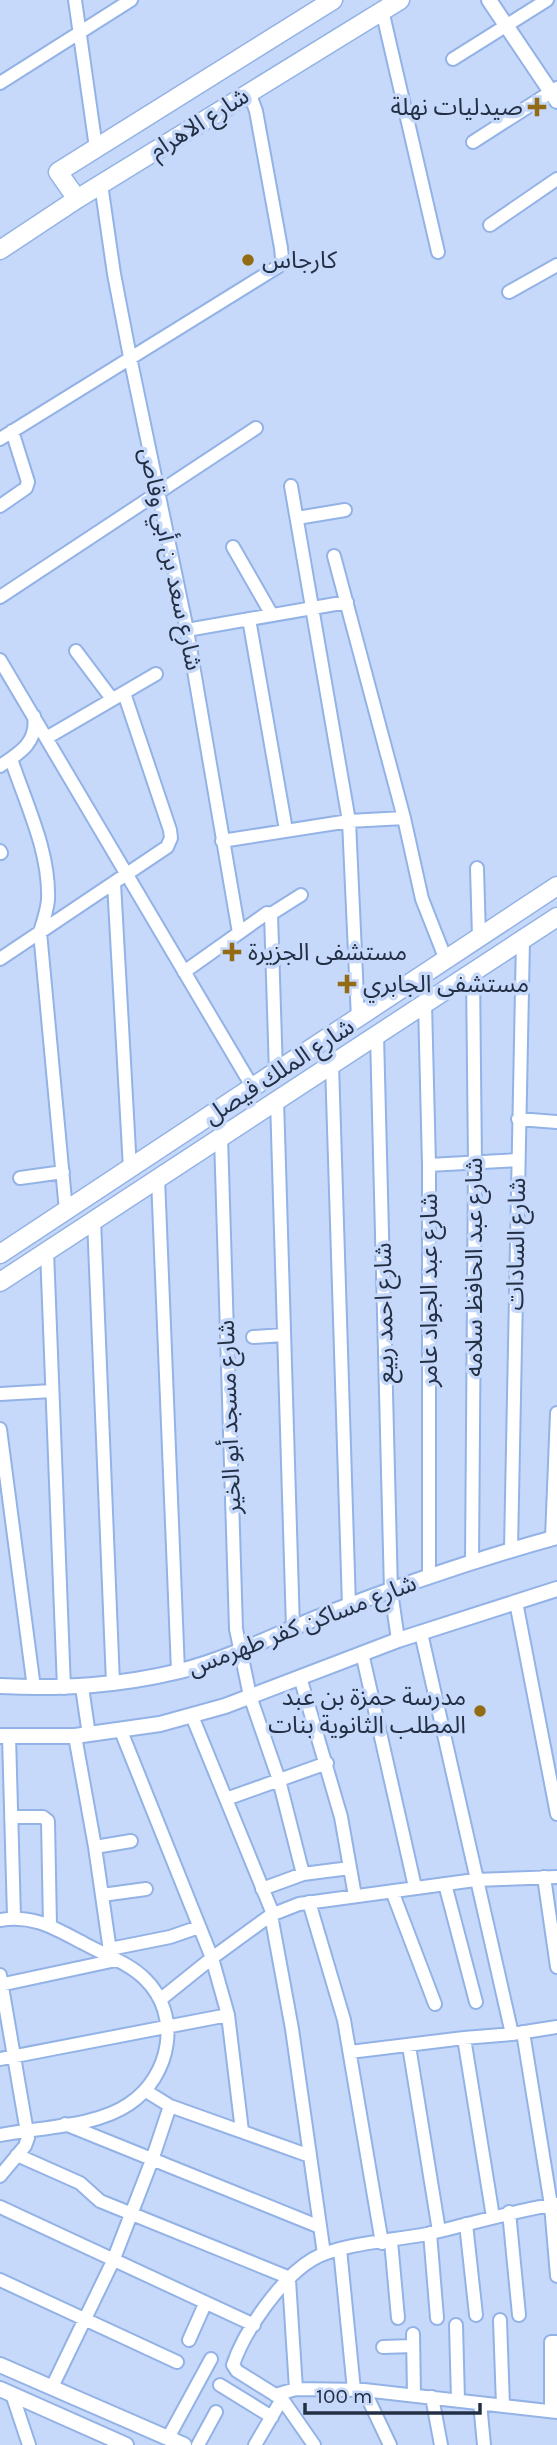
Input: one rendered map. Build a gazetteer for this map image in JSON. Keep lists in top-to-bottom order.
{
  "streets": {
    "main road": ["شارع الاهرام", "شارع الملك فيصل"],
    "street": [
      "شارع سعد بن أبي وقاص",
      "شارع السادات",
      "شارع عبد الحافظ سلامه",
      "شارع عبد الجواد عامر",
      "شارع احمد ربيع",
      "شارع مسجد أبو الخير",
      "شارع مساكن كفر طهرمس"
    ]
  },
  "crossings": [
    ["شارع الاهرام", "شارع سعد بن أبي وقاص"],
    ["شارع الملك فيصل", "شارع السادات"],
    ["شارع الملك فيصل", "شارع عبد الحافظ سلامه"],
    ["شارع الملك فيصل", "شارع عبد الجواد عامر"],
    ["شارع الملك فيصل", "شارع احمد ربيع"],
    ["شارع الملك فيصل", "شارع مسجد أبو الخير"],
    ["شارع السادات", "شارع مساكن كفر طهرمس"],
    ["شارع عبد الحافظ سلامه", "شارع مساكن كفر طهرمس"],
    ["شارع عبد الجواد عامر", "شارع مساكن كفر طهرمس"],
    ["شارع احمد ربيع", "شارع مساكن كفر طهرمس"],
    ["شارع مسجد أبو الخير", "شارع مساكن كفر طهرمس"]
  ],
  "places": {
    "health": ["صيدليات نهلة", "مستشفى الجزيرة", "مستشفى الجابري"],
    "other": ["كارجاس", "مدرسة حمزة بن عبد المطلب الثانوية بنات"]
  },
  "scale_bar": "100 m"
}
